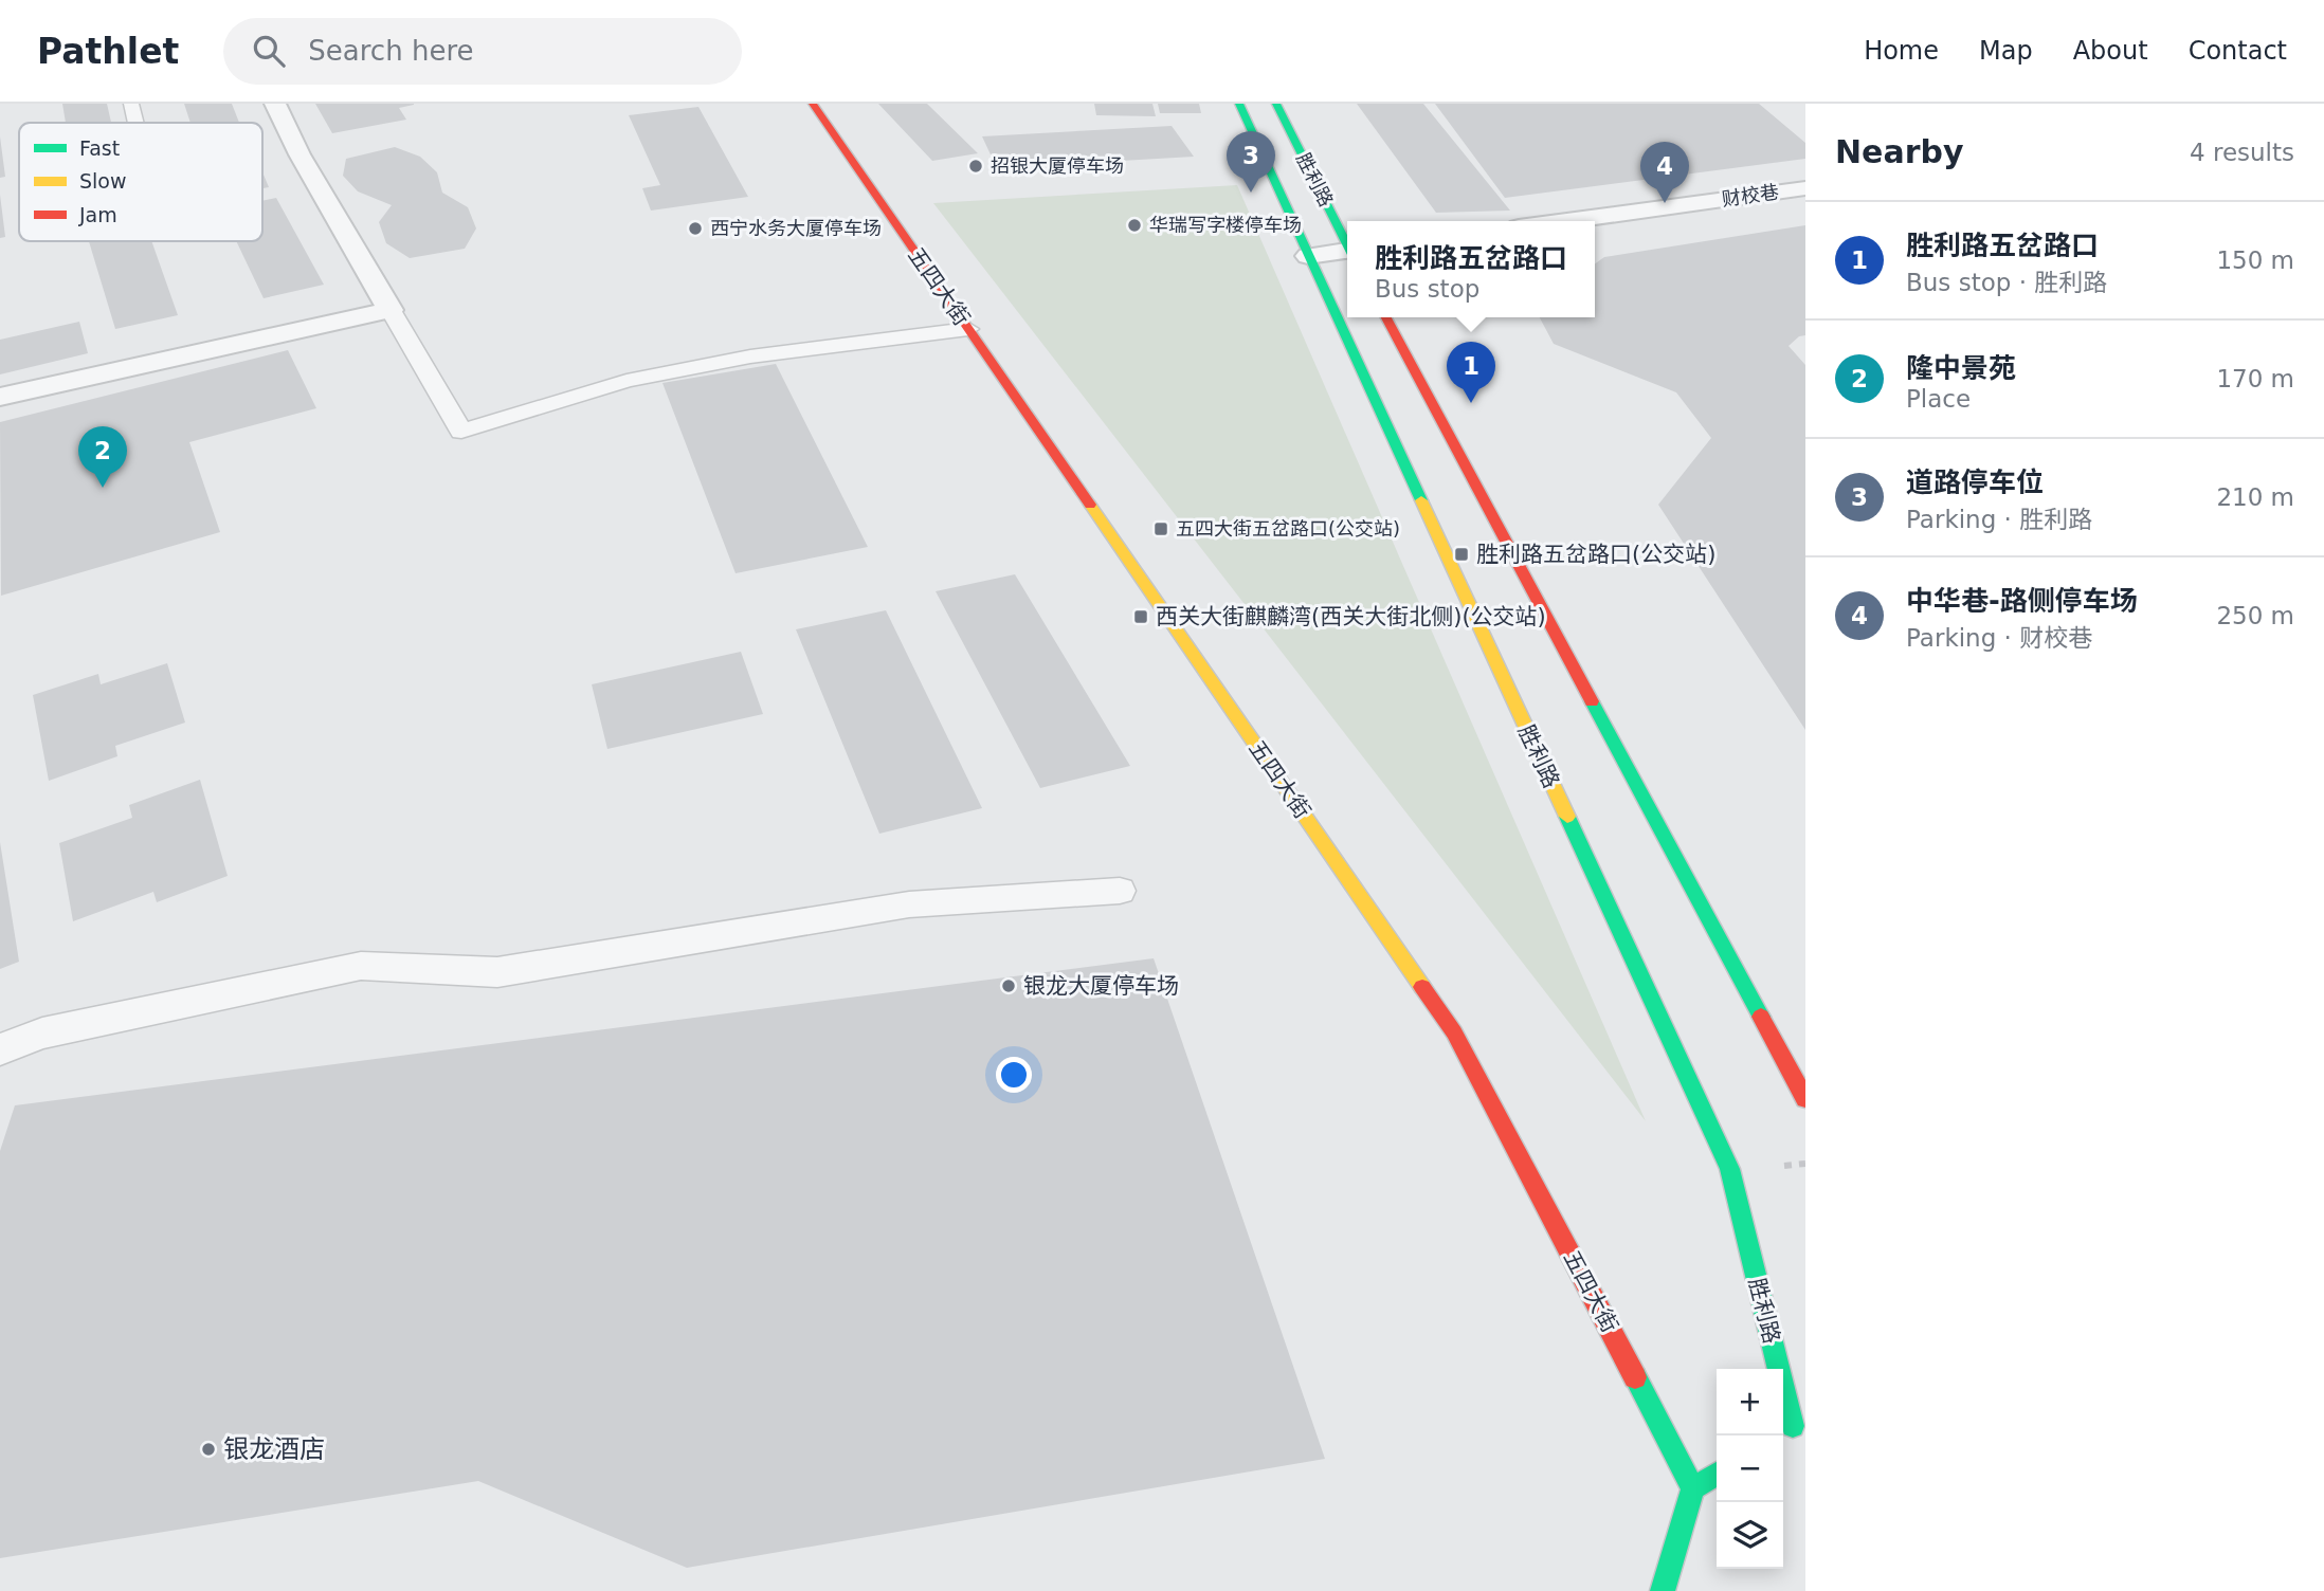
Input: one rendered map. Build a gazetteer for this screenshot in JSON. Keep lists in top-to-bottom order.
{
  "streets": {
    "main road": ["胜利路", "五四大街"],
    "street": ["财校巷"]
  },
  "places": {
    "other": [
      "招银大厦停车场",
      "华瑞写字楼停车场",
      "西宁水务大厦停车场",
      "银龙大厦停车场",
      "银龙酒店"
    ],
    "transit": ["五四大街五岔路口(公交站)", "胜利路五岔路口(公交站)", "西关大街麒麟湾(西关大街北侧)(公交站)"]
  },
  "legend": ["Fast", "Slow", "Jam"],
  "page": {
    "header": "Pathlet",
    "search": "Search here",
    "nav": [
      "Home",
      "Map",
      "About",
      "Contact"
    ],
    "heading": ["Nearby", "4 results"],
    "pins": [
      "3",
      "4",
      "1",
      "2"
    ],
    "list": [
      {
        "mark": "1",
        "name": "胜利路五岔路口",
        "note": "Bus stop · 胜利路",
        "value": "150 m"
      },
      {
        "mark": "2",
        "name": "隆中景苑",
        "note": "Place",
        "value": "170 m"
      },
      {
        "mark": "3",
        "name": "道路停车位",
        "note": "Parking · 胜利路",
        "value": "210 m"
      },
      {
        "mark": "4",
        "name": "中华巷-路侧停车场",
        "note": "Parking · 财校巷",
        "value": "250 m"
      }
    ],
    "popup": ["胜利路五岔路口", "Bus stop"],
    "map_buttons": ["+", "−"]
  }
}
